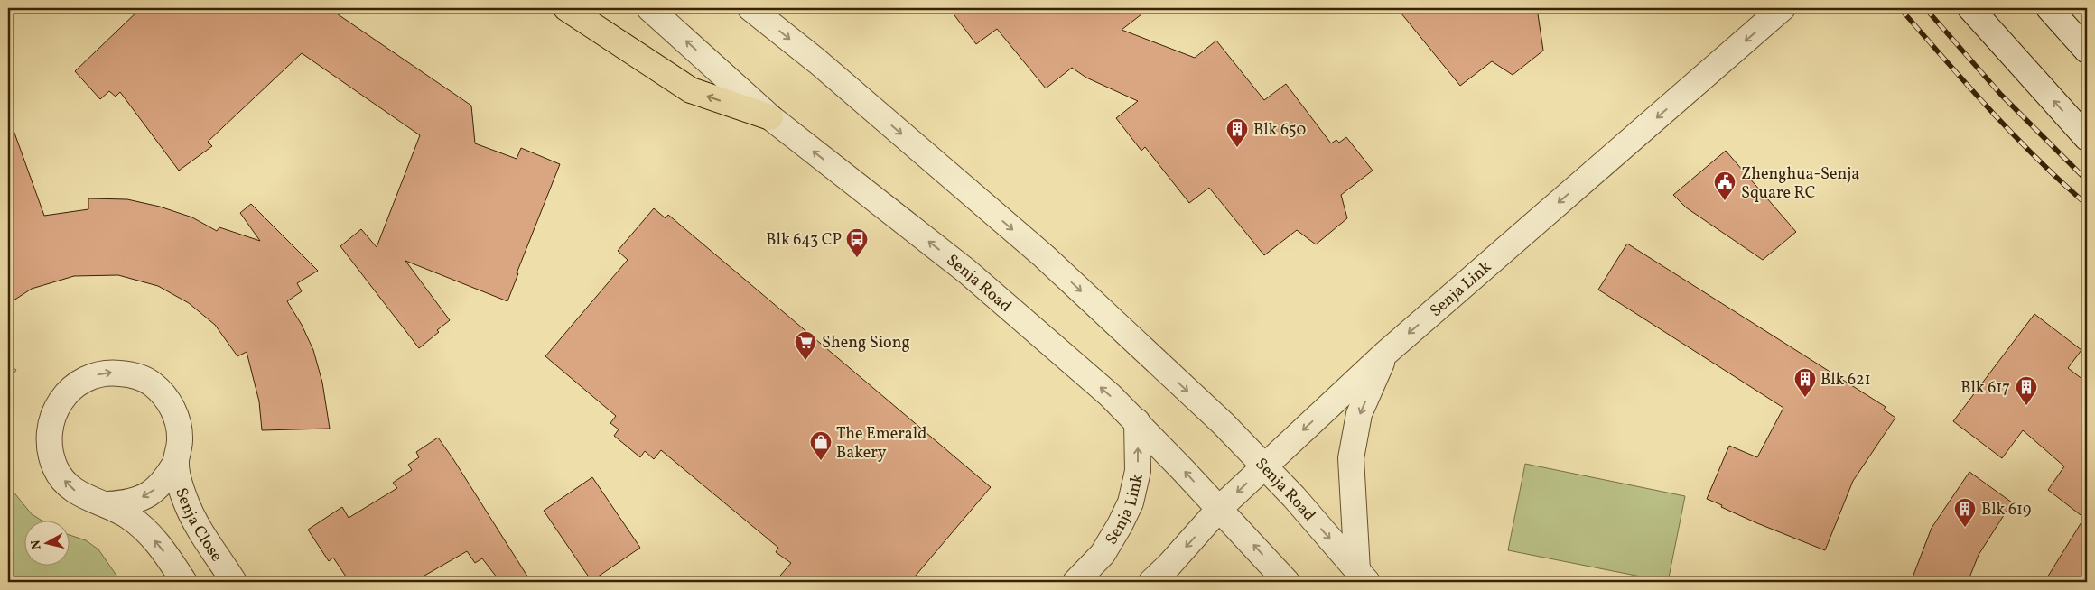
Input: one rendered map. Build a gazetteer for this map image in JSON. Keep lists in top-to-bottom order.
{
  "streets": {
    "street": ["Senja Road", "Senja Link", "Senja Close"]
  },
  "crossings": [
    ["Senja Road", "Senja Link"]
  ],
  "places": {
    "building": [
      "Blk 650",
      "Blk 621",
      "Blk 617",
      "Blk 619"
    ],
    "public building": ["Zhenghua-Senja Square RC"],
    "bus stop": ["Blk 643 CP"],
    "supermarket": ["Sheng Siong"],
    "shop": ["The Emerald Bakery"]
  },
  "north": "left"
}
